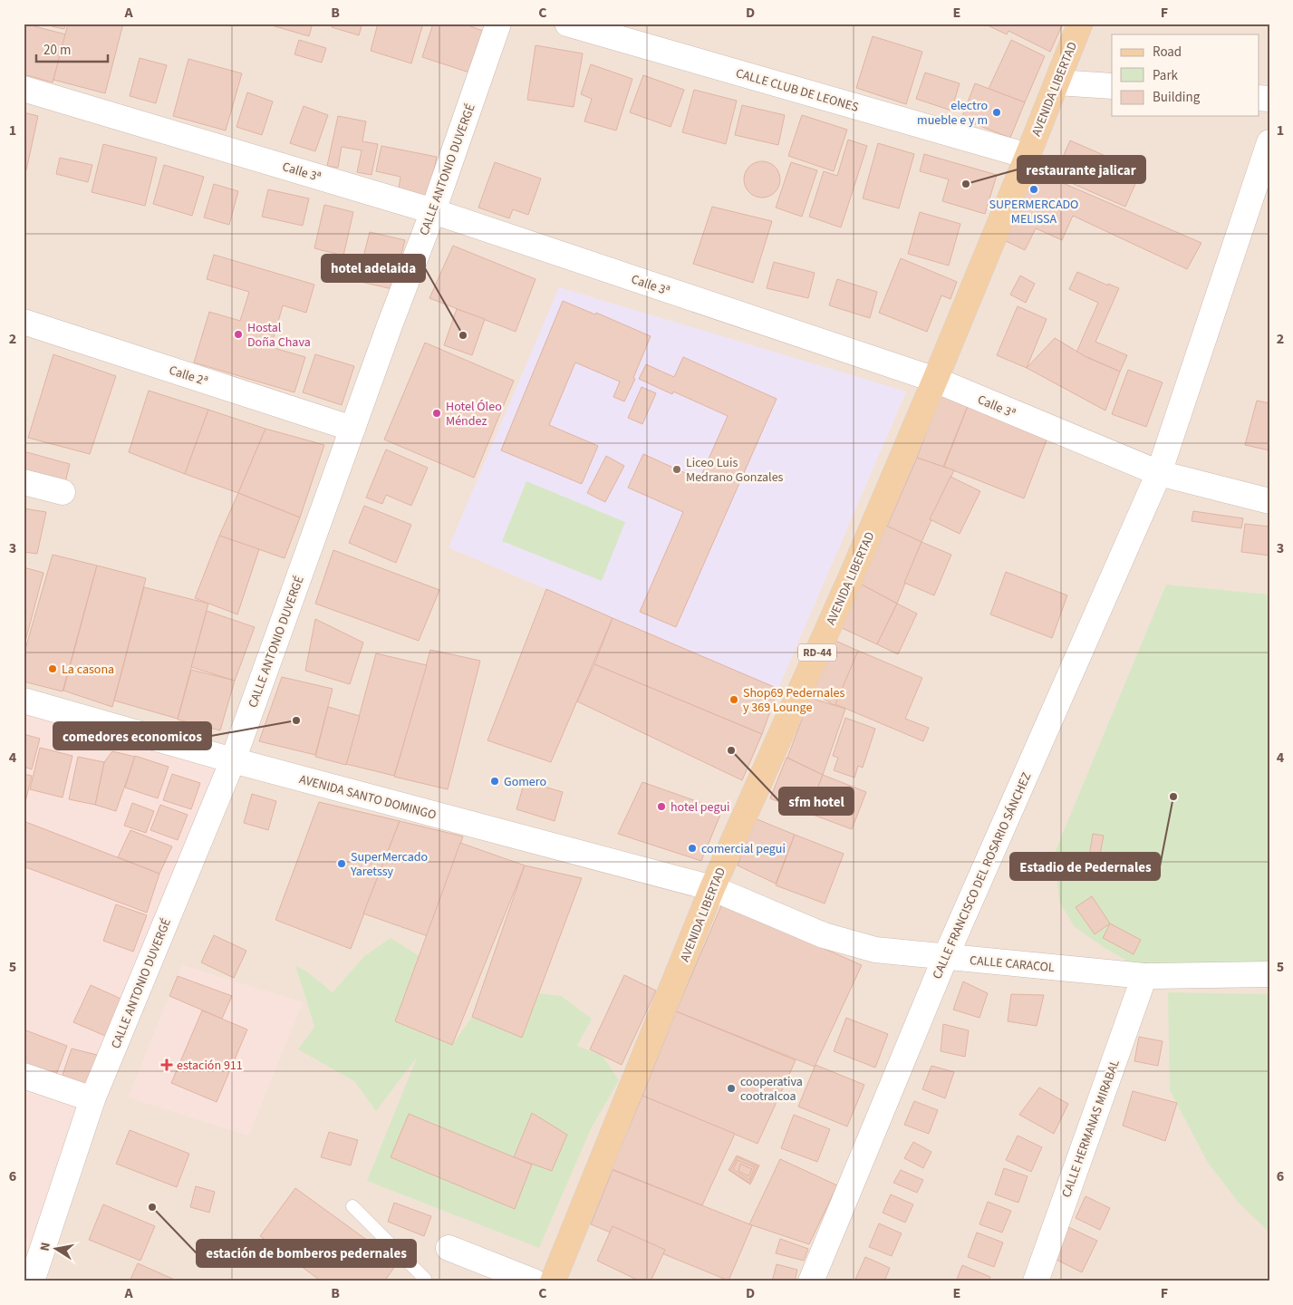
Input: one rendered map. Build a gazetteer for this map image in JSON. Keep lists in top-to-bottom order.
{
  "streets": {
    "main road": ["AVENIDA LIBERTAD", "RD-44"],
    "street": [
      "CALLE CLUB DE LEONES",
      "CALLE ANTONIO DUVERGÉ",
      "Calle 3ª",
      "Calle 2ª",
      "AVENIDA SANTO DOMINGO",
      "CALLE FRANCISCO DEL ROSARIO SÁNCHEZ",
      "CALLE CARACOL",
      "CALLE HERMANAS MIRABAL"
    ]
  },
  "crossings": [
    ["AVENIDA LIBERTAD", "CALLE CLUB DE LEONES"],
    ["AVENIDA LIBERTAD", "Calle 3ª"],
    ["AVENIDA LIBERTAD", "AVENIDA SANTO DOMINGO"],
    ["AVENIDA LIBERTAD", "CALLE CARACOL"],
    ["CALLE ANTONIO DUVERGÉ", "Calle 3ª"],
    ["CALLE ANTONIO DUVERGÉ", "Calle 2ª"],
    ["CALLE ANTONIO DUVERGÉ", "AVENIDA SANTO DOMINGO"],
    ["Calle 3ª", "CALLE FRANCISCO DEL ROSARIO SÁNCHEZ"],
    ["AVENIDA SANTO DOMINGO", "CALLE CARACOL"],
    ["CALLE FRANCISCO DEL ROSARIO SÁNCHEZ", "CALLE CARACOL"],
    ["CALLE CARACOL", "CALLE HERMANAS MIRABAL"]
  ],
  "places": {
    "other": [
      "electro mueble e y m",
      "restaurante jalicar",
      "SUPERMERCADO MELISSA",
      "Hostal Doña Chava",
      "hotel adelaida",
      "Hotel Óleo Méndez",
      "Liceo Luis Medrano Gonzales",
      "La casona",
      "Shop69 Pedernales y 369 Lounge",
      "comedores economicos",
      "sfm hotel",
      "Gomero",
      "Estadio de Pedernales",
      "hotel pegui",
      "comercial pegui",
      "SuperMercado Yaretssy",
      "cooperativa cootralcoa",
      "estación de bomberos pedernales"
    ],
    "health": ["estación 911"]
  },
  "legend": ["Road", "Park", "Building"],
  "scale_bar": "20 m",
  "north": "left",
  "grid": {
    "columns": [
      "A",
      "B",
      "C",
      "D",
      "E",
      "F"
    ],
    "rows": [
      "1",
      "2",
      "3",
      "4",
      "5",
      "6"
    ]
  }
}
